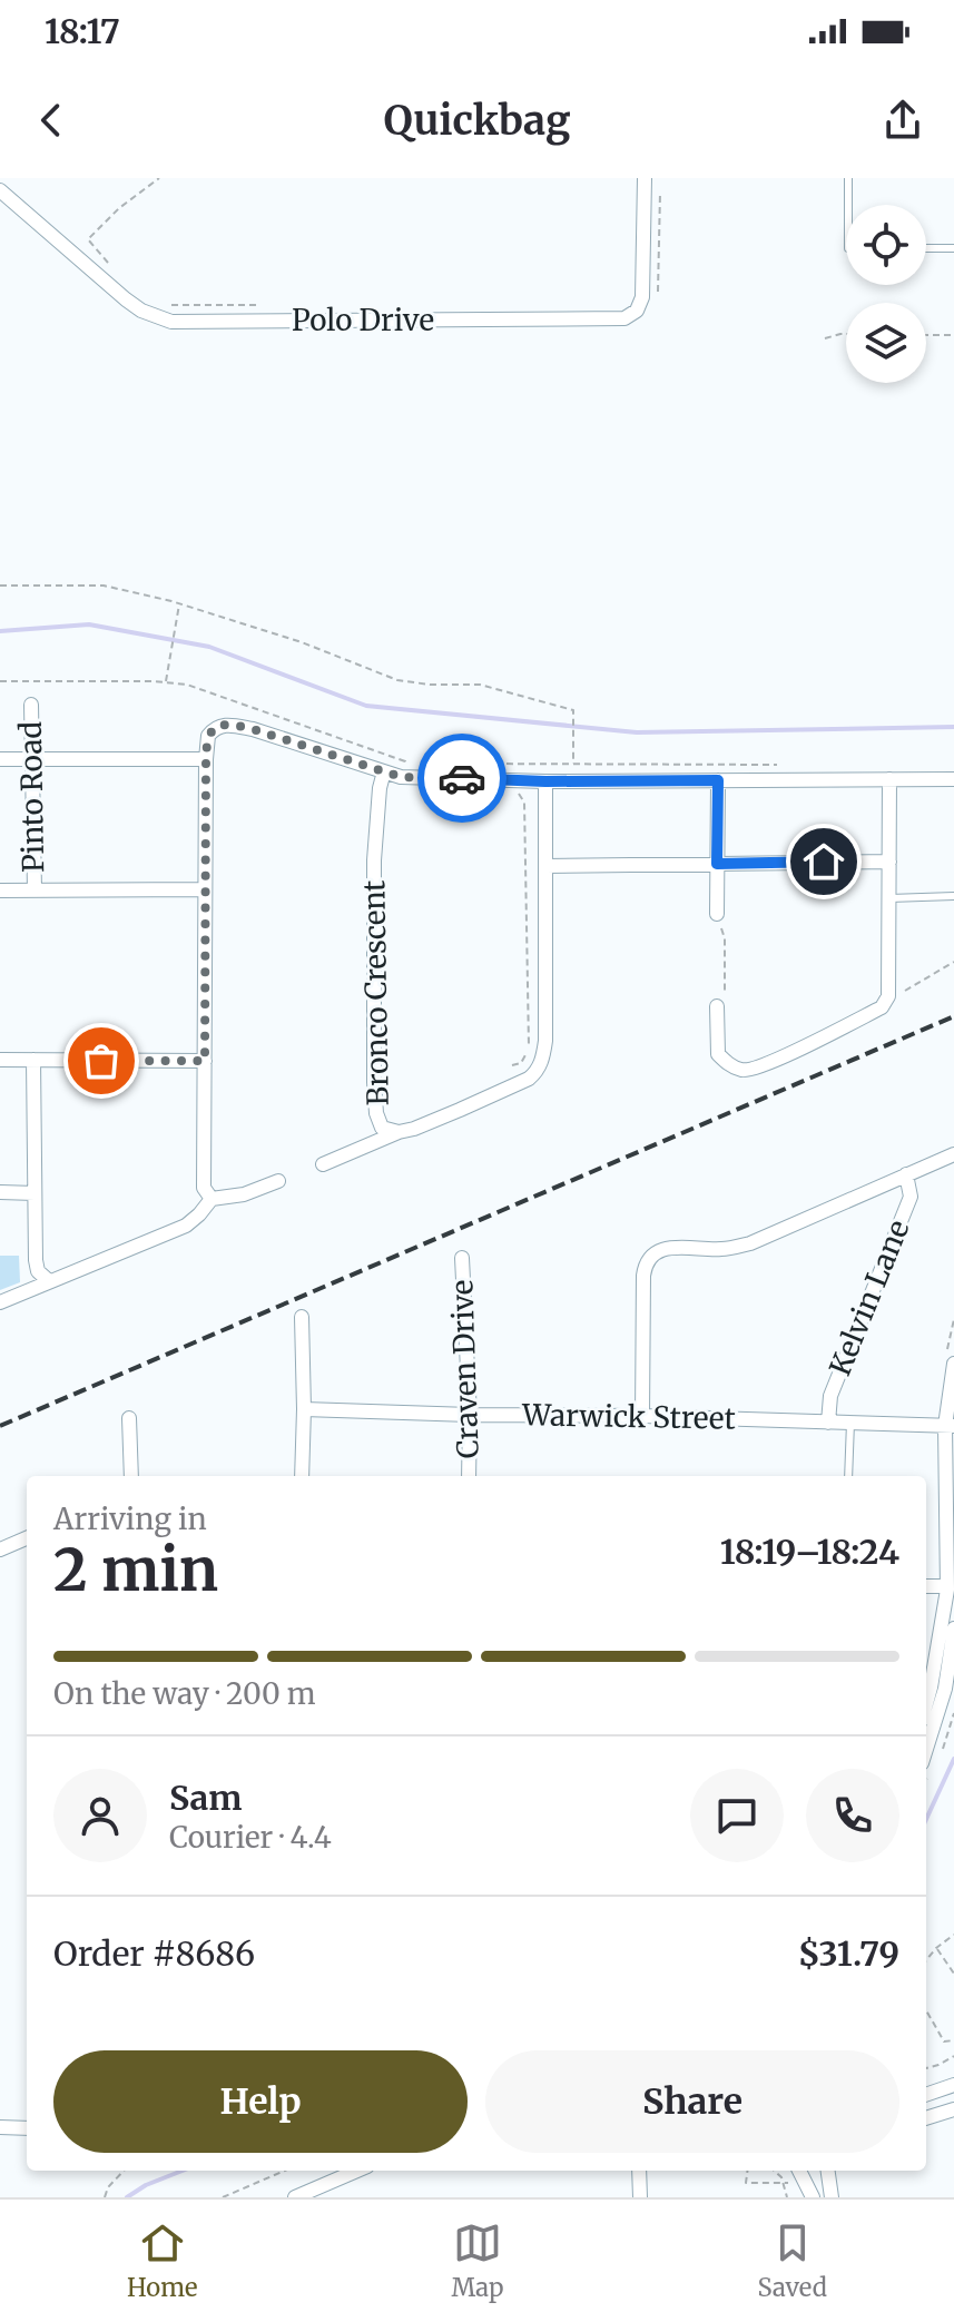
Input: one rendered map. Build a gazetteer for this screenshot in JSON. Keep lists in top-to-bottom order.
{
  "streets": {
    "street": [
      "Polo Drive",
      "Pinto Road",
      "Bronco Crescent",
      "Kelvin Lane",
      "Craven Drive",
      "Warwick Street"
    ]
  },
  "crossings": [
    ["Kelvin Lane", "Warwick Street"],
    ["Craven Drive", "Warwick Street"]
  ],
  "page": {
    "status": "18:17",
    "header": "Quickbag",
    "heading": ["2 min", "Arriving in", "18:19–18:24"],
    "panel": [
      "Sam",
      "Courier · 4.4",
      "Order #8686",
      "$31.79"
    ],
    "bar": "On the way · 200 m",
    "buttons": ["Help", "Share"],
    "tabs": ["Home", "Map", "Saved"]
  }
}
